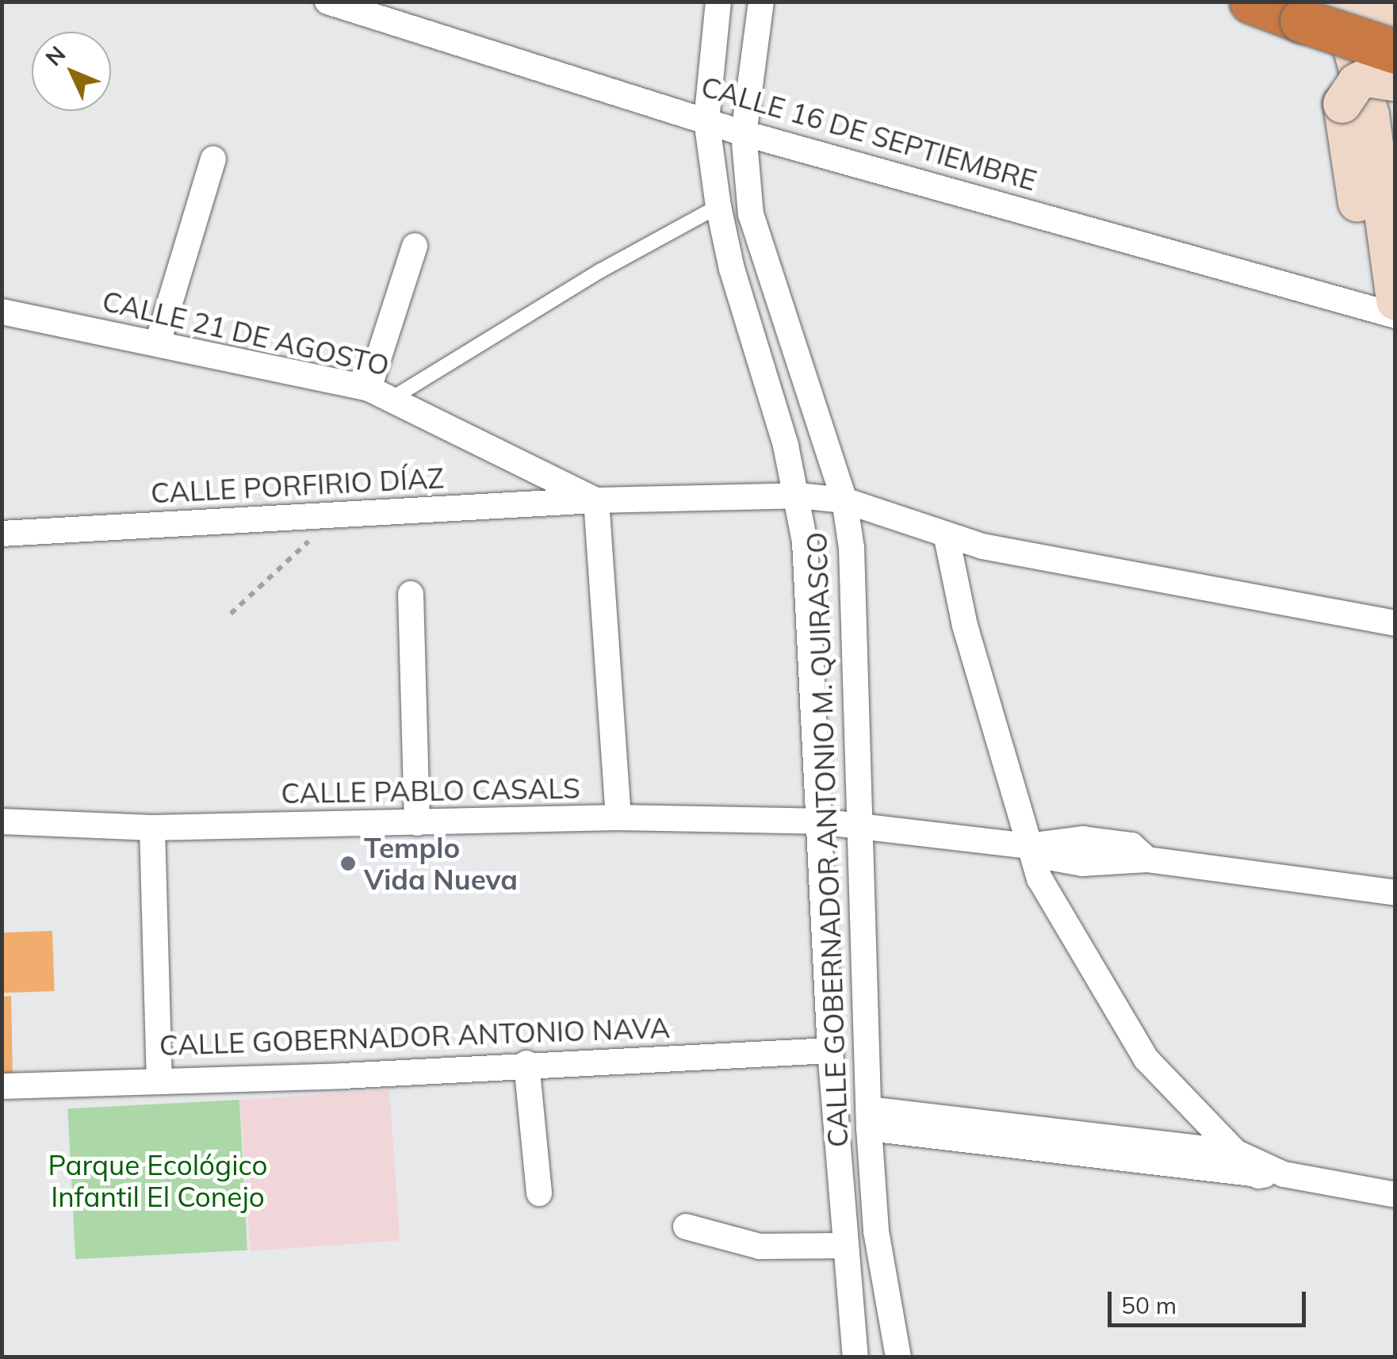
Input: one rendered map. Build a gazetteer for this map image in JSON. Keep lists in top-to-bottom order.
{
  "streets": {
    "street": [
      "CALLE 16 DE SEPTIEMBRE",
      "CALLE 21 DE AGOSTO",
      "CALLE PORFIRIO DÍAZ",
      "CALLE PABLO CASALS",
      "CALLE GOBERNADOR ANTONIO M. QUIRASCO",
      "CALLE GOBERNADOR ANTONIO NAVA"
    ]
  },
  "crossings": [
    ["CALLE 16 DE SEPTIEMBRE", "CALLE GOBERNADOR ANTONIO M. QUIRASCO"],
    ["CALLE 21 DE AGOSTO", "CALLE PORFIRIO DÍAZ"],
    ["CALLE PORFIRIO DÍAZ", "CALLE GOBERNADOR ANTONIO M. QUIRASCO"],
    ["CALLE PABLO CASALS", "CALLE GOBERNADOR ANTONIO M. QUIRASCO"],
    ["CALLE GOBERNADOR ANTONIO M. QUIRASCO", "CALLE GOBERNADOR ANTONIO NAVA"]
  ],
  "parks": ["Parque Ecológico Infantil El Conejo"],
  "places": ["Templo Vida Nueva"],
  "scale_bar": "50 m",
  "north": "top left"
}
